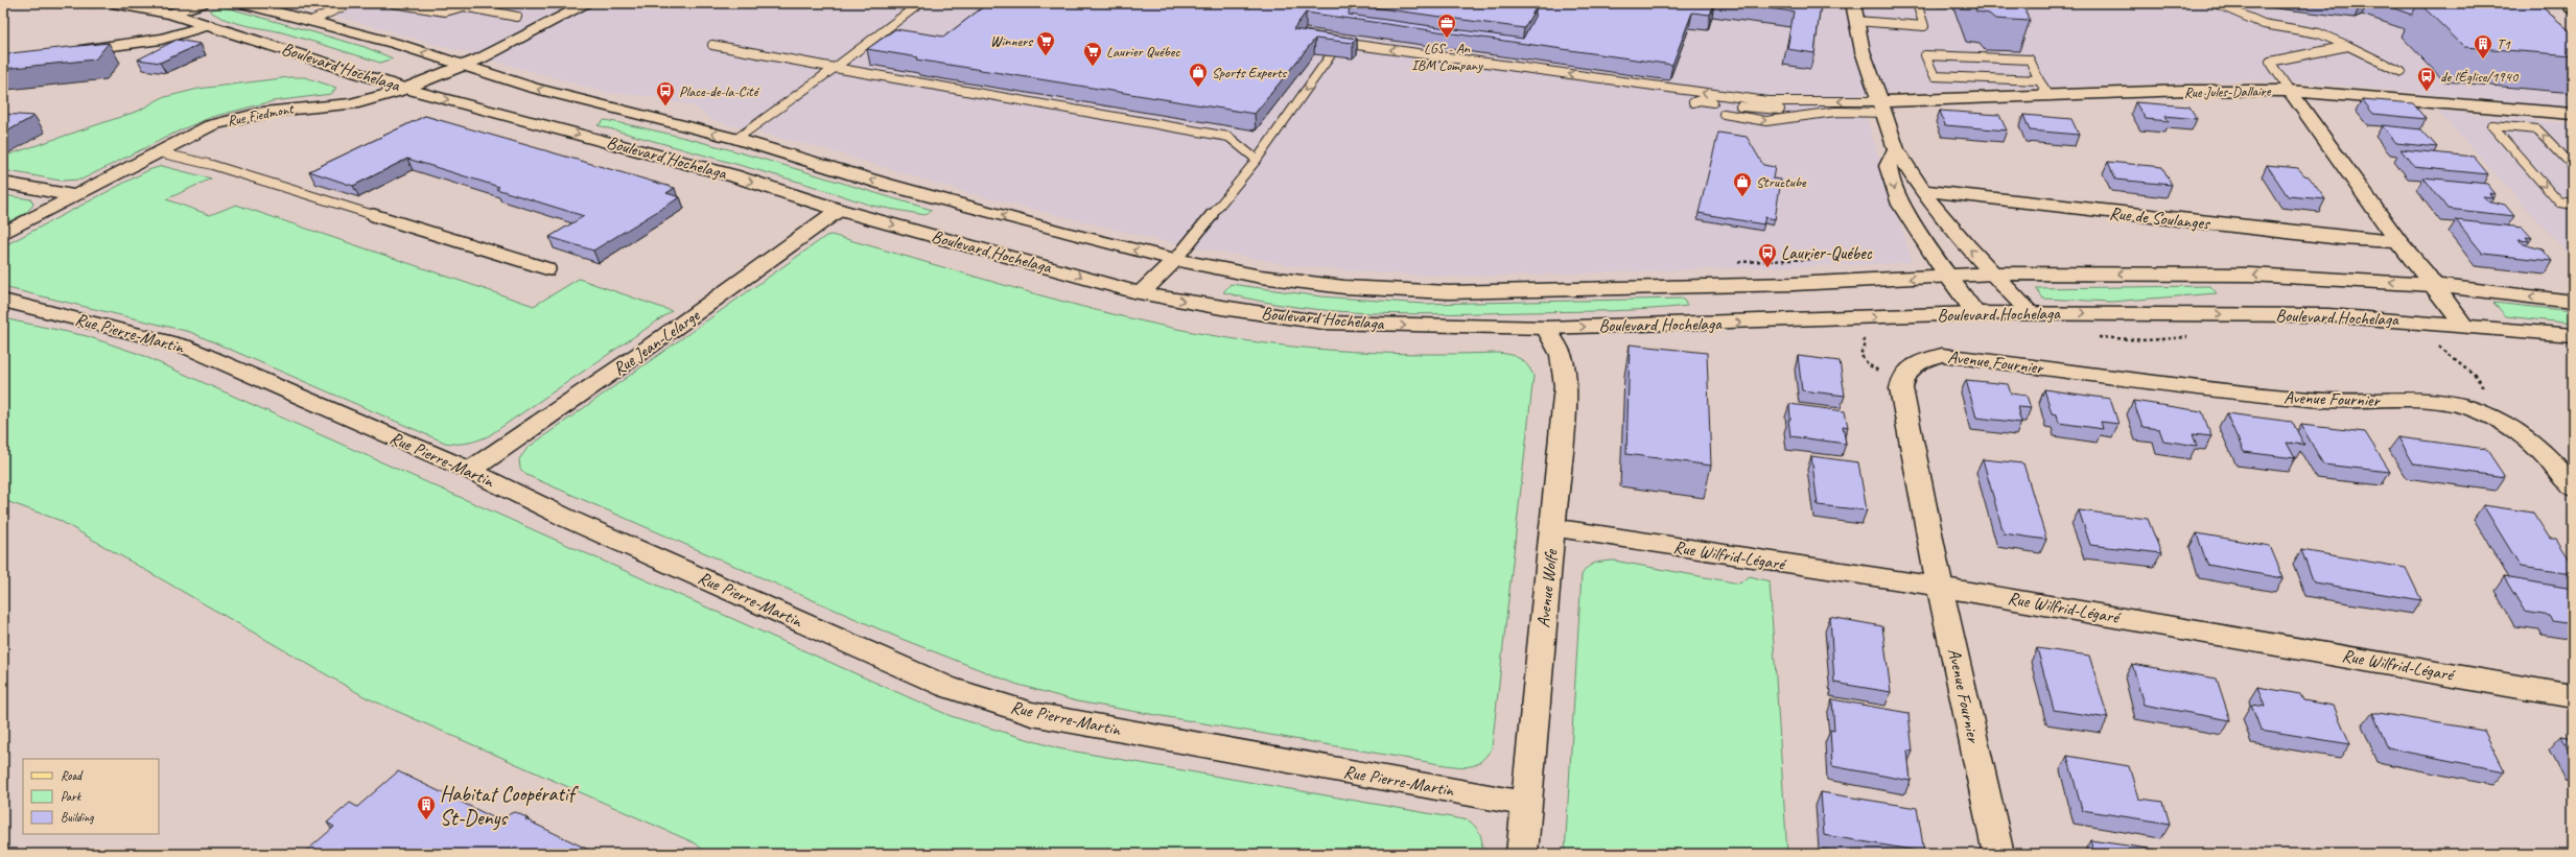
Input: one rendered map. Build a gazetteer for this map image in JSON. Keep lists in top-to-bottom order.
{
  "streets": {
    "street": [
      "Boulevard Hochelaga",
      "Rue Jules-Dallaire",
      "Rue Fiedmont",
      "Rue de Soulanges",
      "Rue Pierre-Martin",
      "Rue Jean-Lelarge",
      "Avenue Fournier",
      "Rue Wilfrid-Légaré",
      "Avenue Wolfe"
    ]
  },
  "crossings": [
    ["Boulevard Hochelaga", "Rue Fiedmont"],
    ["Boulevard Hochelaga", "Rue Jean-Lelarge"],
    ["Boulevard Hochelaga", "Avenue Wolfe"],
    ["Rue Pierre-Martin", "Rue Jean-Lelarge"],
    ["Rue Pierre-Martin", "Avenue Wolfe"],
    ["Avenue Fournier", "Rue Wilfrid-Légaré"],
    ["Rue Wilfrid-Légaré", "Avenue Wolfe"]
  ],
  "places": {
    "office": ["LGS - An IBM Company"],
    "supermarket": ["Winners", "Laurier Québec"],
    "building": ["T1", "Habitat Coopératif St-Denys"],
    "shop": ["Sports Experts", "Structube"],
    "bus stop": ["de l'Église/1940", "Place-de-la-Cité", "Laurier-Québec"]
  },
  "legend": ["Road", "Park", "Building"]
}
